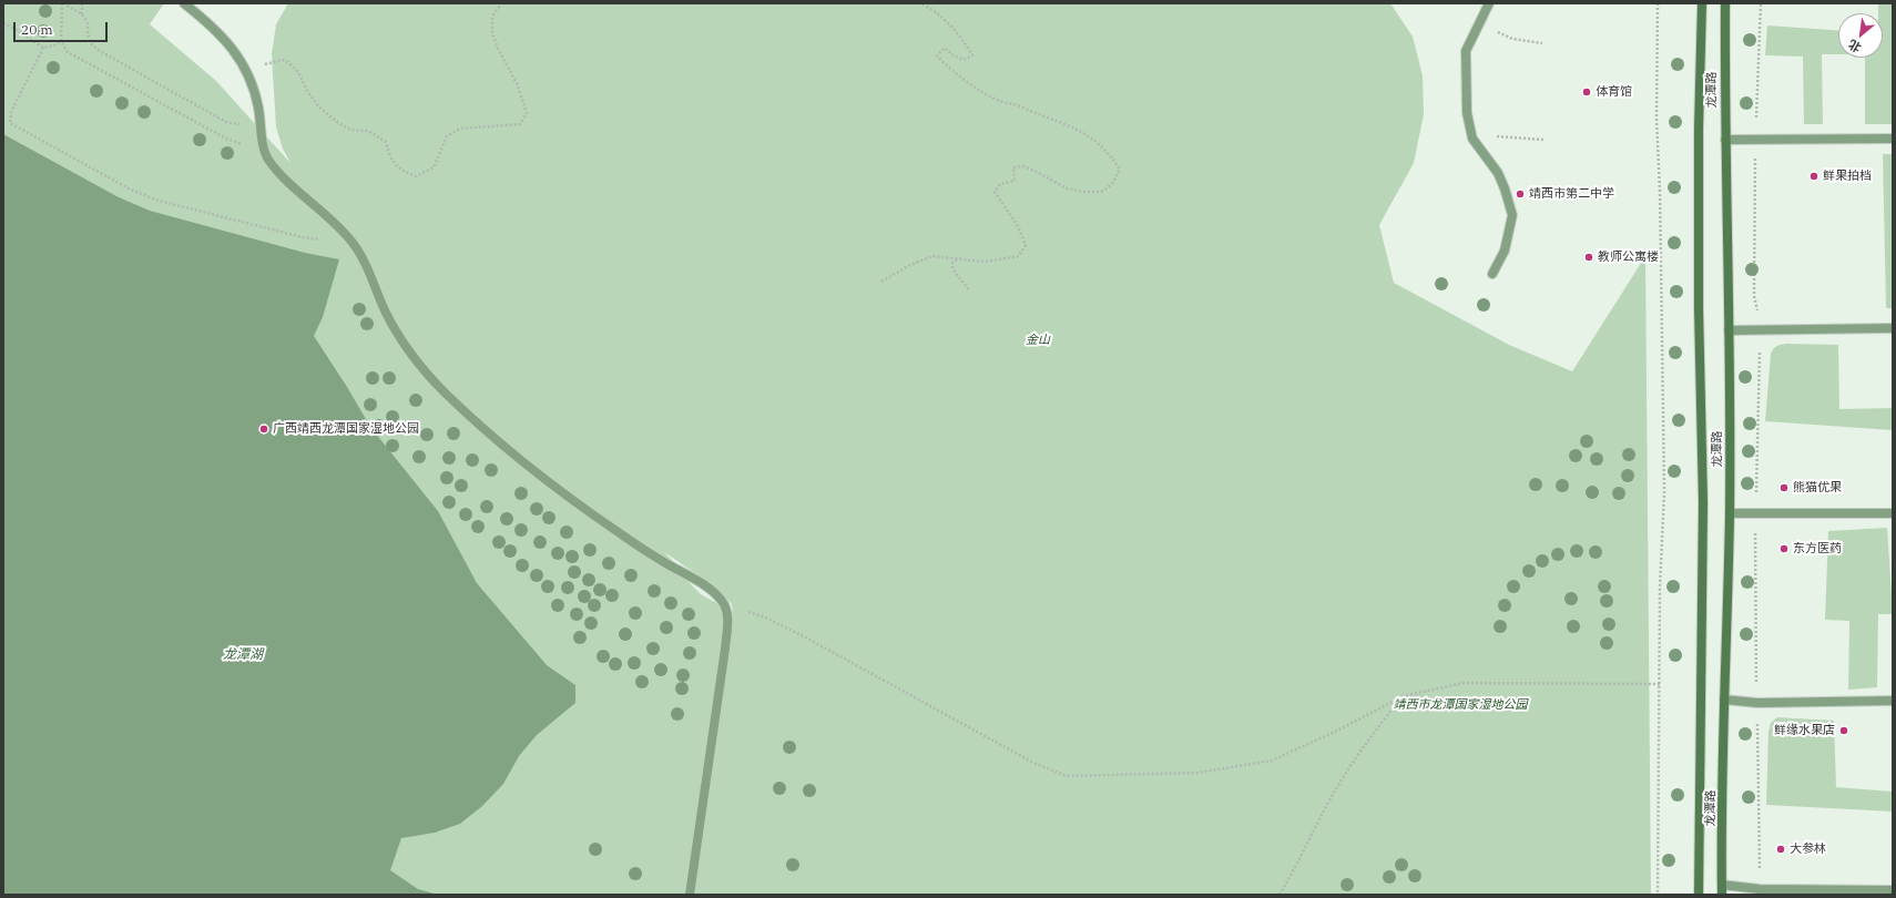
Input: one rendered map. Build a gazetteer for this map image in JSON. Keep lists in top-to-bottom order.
{
  "streets": {
    "main road": ["龙潭路"]
  },
  "water": ["龙潭湖"],
  "parks": ["金山", "靖西市龙潭国家湿地公园"],
  "places": [
    "体育馆",
    "鲜果拍档",
    "靖西市第二中学",
    "教师公寓楼",
    "广西靖西龙潭国家湿地公园",
    "熊猫优果",
    "东方医药",
    "鲜缘水果店",
    "大参林"
  ],
  "scale_bar": "20 m",
  "north": "bottom left"
}
